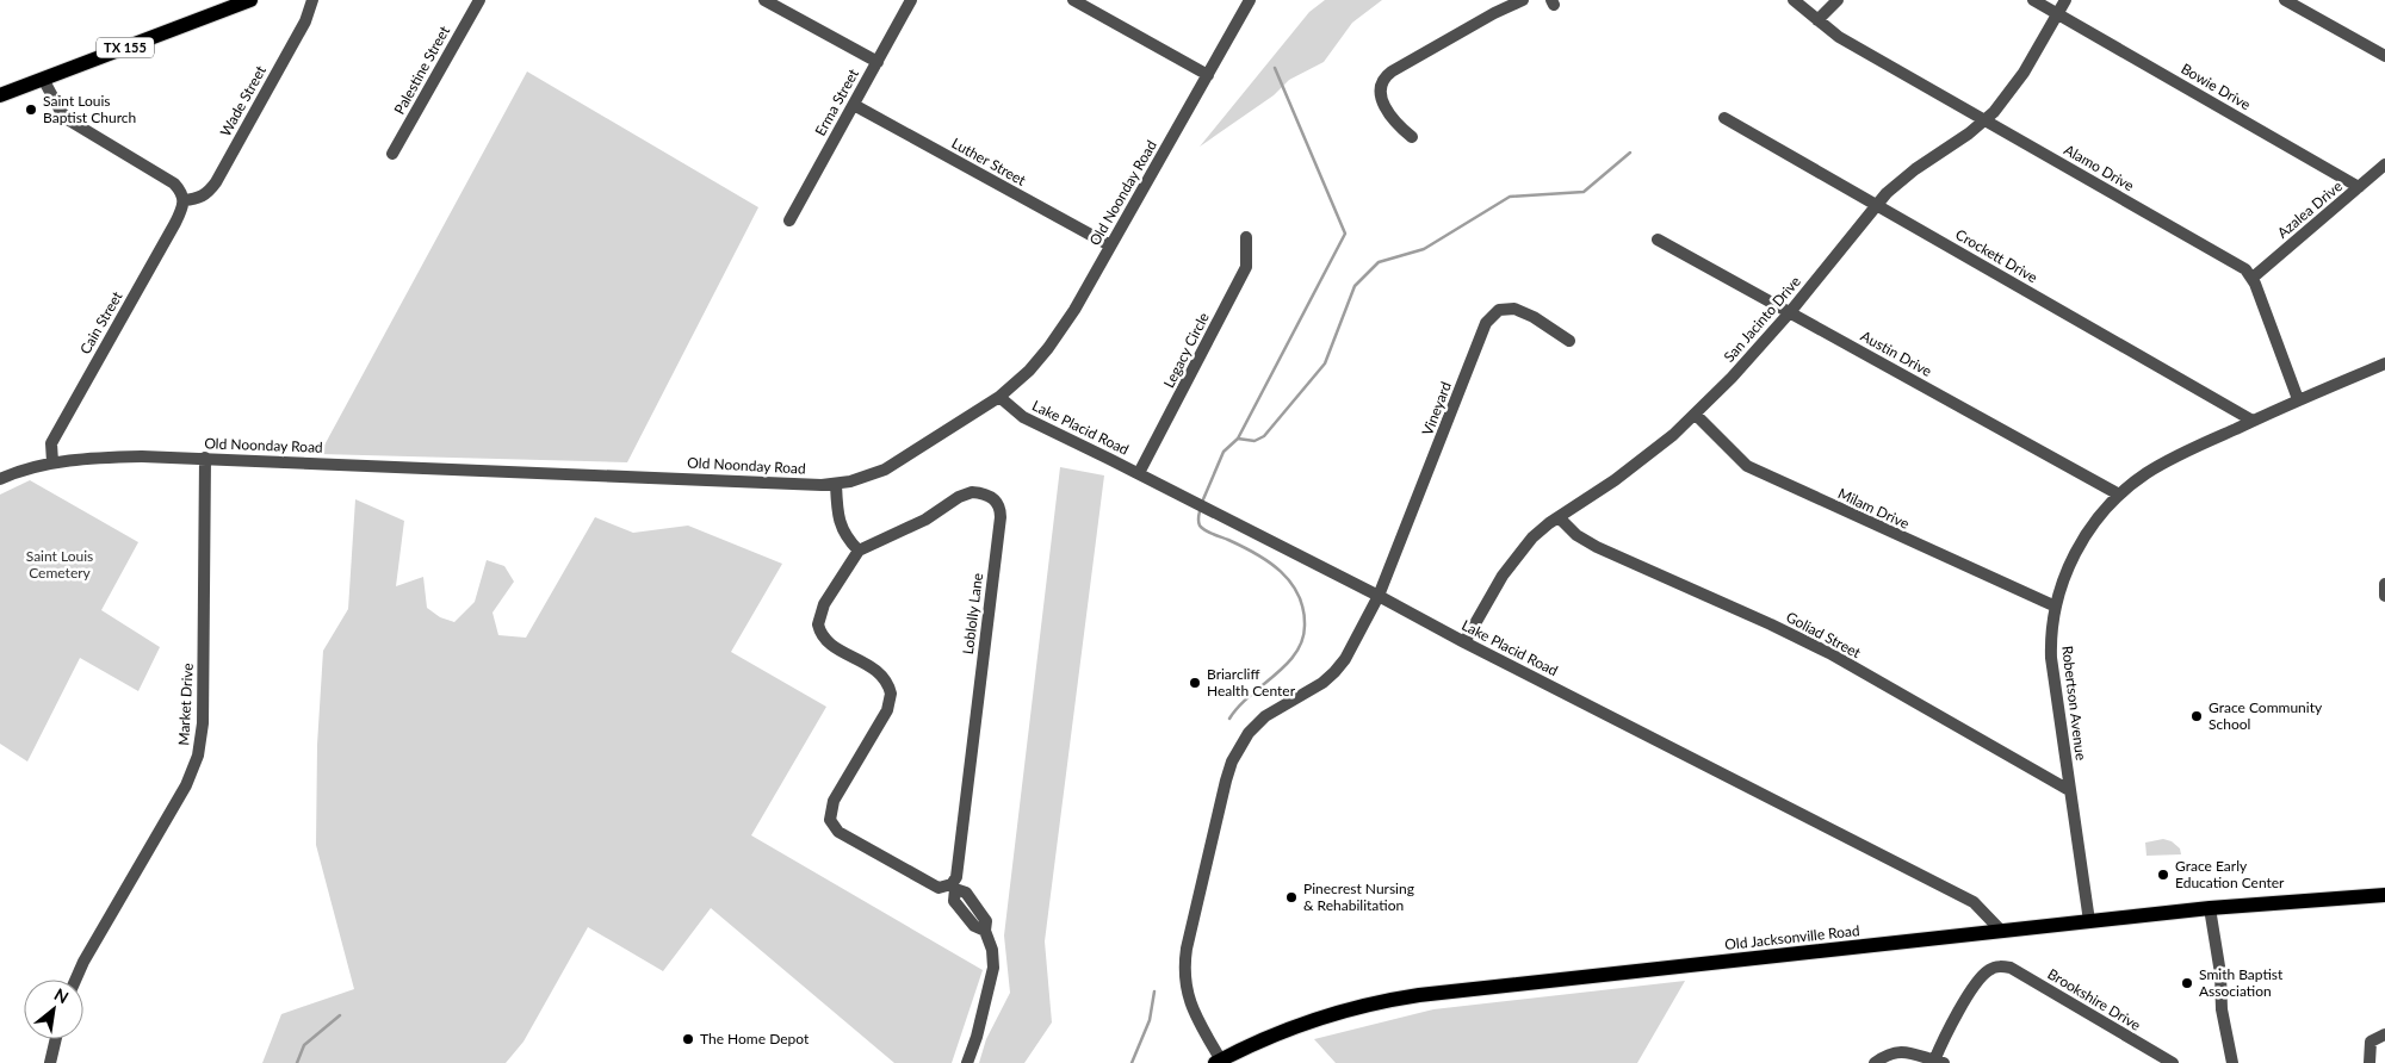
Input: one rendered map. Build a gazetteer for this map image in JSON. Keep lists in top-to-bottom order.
{
  "streets": {
    "main road": ["TX 155", "Old Jacksonville Road"],
    "street": [
      "Palestine Street",
      "Bowie Drive",
      "Wade Street",
      "Erma Street",
      "Luther Street",
      "Alamo Drive",
      "Old Noonday Road",
      "Azalea Drive",
      "Crockett Drive",
      "San Jacinto Drive",
      "Cain Street",
      "Legacy Circle",
      "Austin Drive",
      "Vineyard",
      "Lake Placid Road",
      "Milam Drive",
      "Loblolly Lane",
      "Goliad Street",
      "Robertson Avenue",
      "Market Drive",
      "Brookshire Drive"
    ]
  },
  "crossings": [
    ["Bowie Drive", "Azalea Drive"],
    ["Bowie Drive", "San Jacinto Drive"],
    ["Wade Street", "Cain Street"],
    ["Erma Street", "Luther Street"],
    ["Luther Street", "Old Noonday Road"],
    ["Alamo Drive", "Azalea Drive"],
    ["Alamo Drive", "San Jacinto Drive"],
    ["Old Noonday Road", "Cain Street"],
    ["Old Noonday Road", "Lake Placid Road"],
    ["Old Noonday Road", "Market Drive"],
    ["Crockett Drive", "San Jacinto Drive"],
    ["Crockett Drive", "Robertson Avenue"],
    ["San Jacinto Drive", "Austin Drive"],
    ["San Jacinto Drive", "Lake Placid Road"],
    ["San Jacinto Drive", "Milam Drive"],
    ["San Jacinto Drive", "Goliad Street"],
    ["Legacy Circle", "Lake Placid Road"],
    ["Austin Drive", "Robertson Avenue"],
    ["Vineyard", "Lake Placid Road"],
    ["Lake Placid Road", "Old Jacksonville Road"],
    ["Milam Drive", "Robertson Avenue"],
    ["Goliad Street", "Robertson Avenue"],
    ["Robertson Avenue", "Old Jacksonville Road"]
  ],
  "parks": ["Saint Louis Cemetery"],
  "places": [
    "Saint Louis Baptist Church",
    "Briarcliff Health Center",
    "Grace Community School",
    "Grace Early Education Center",
    "Pinecrest Nursing & Rehabilitation",
    "Smith Baptist Association",
    "The Home Depot"
  ],
  "north": "top right"
}
